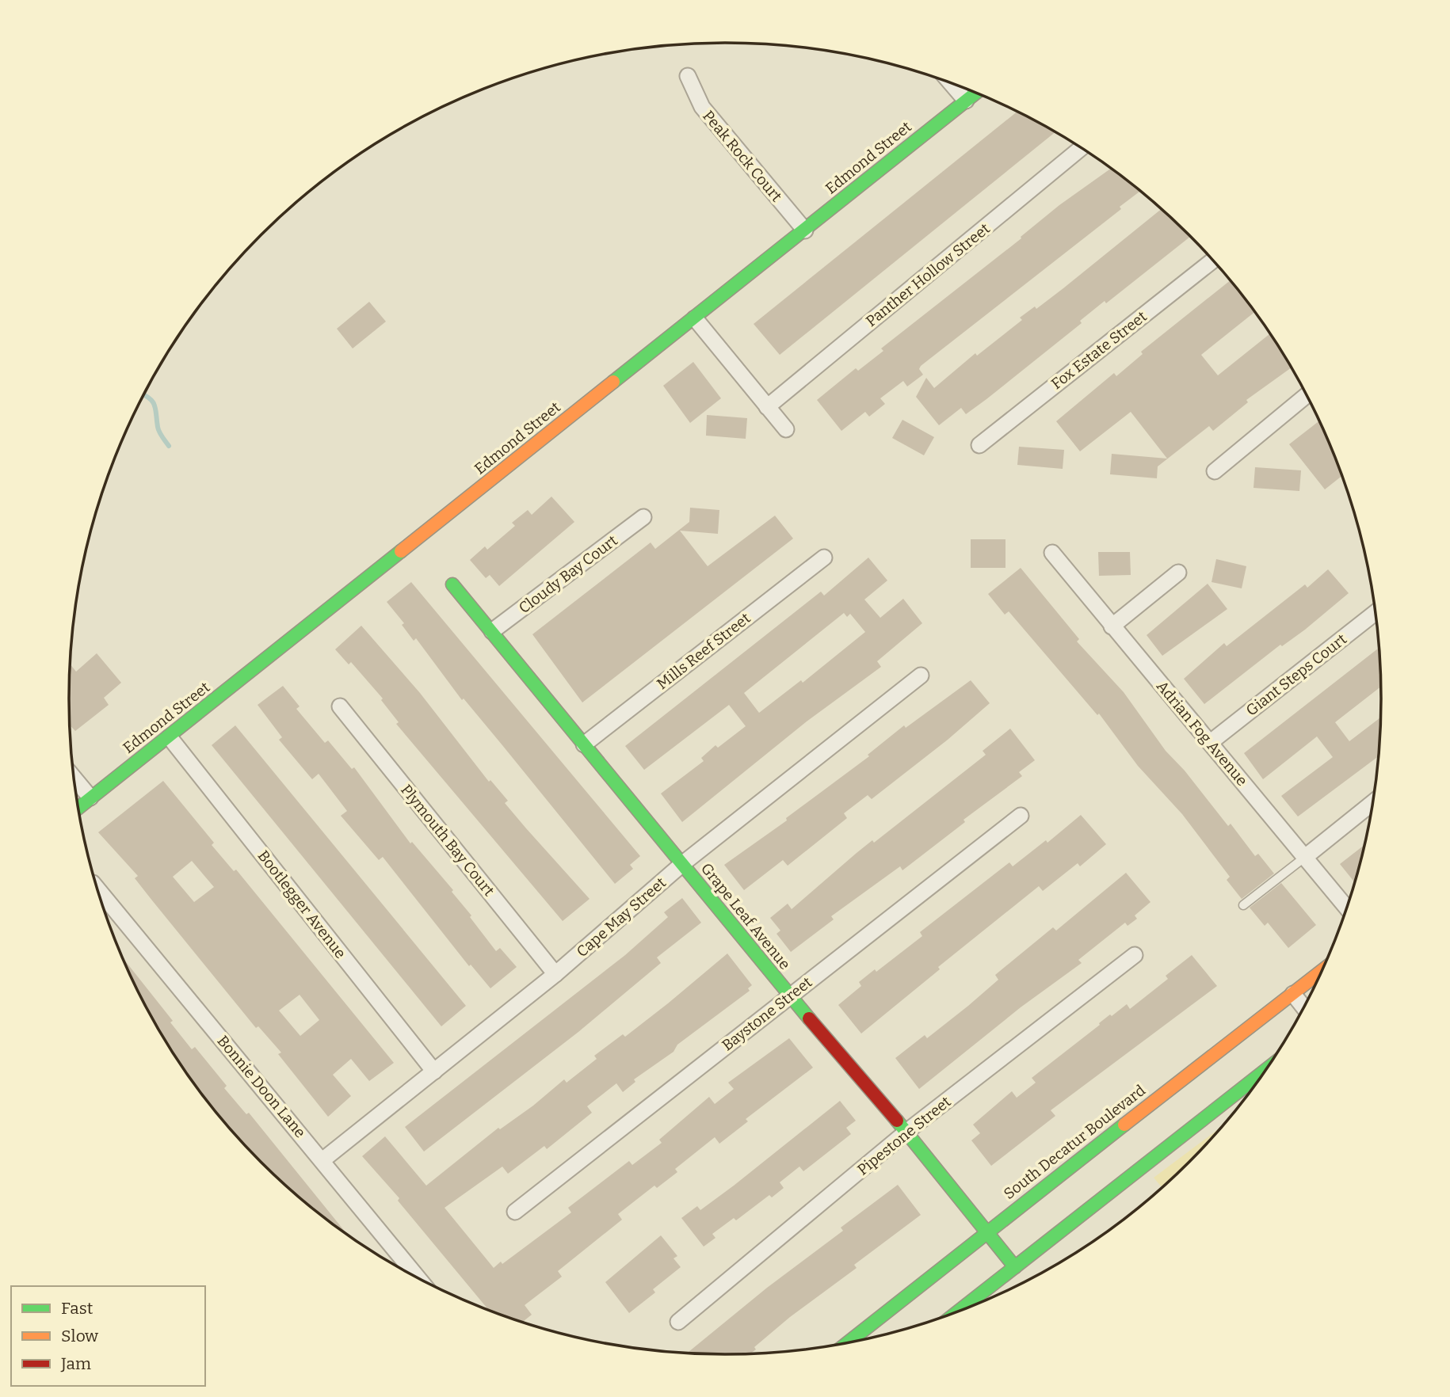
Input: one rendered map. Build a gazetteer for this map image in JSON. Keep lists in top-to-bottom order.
{
  "streets": {
    "street": [
      "Peak Rock Court",
      "Edmond Street",
      "Panther Hollow Street",
      "Fox Estate Street",
      "Cloudy Bay Court",
      "Mills Reef Street",
      "Giant Steps Court",
      "Adrian Fog Avenue",
      "Plymouth Bay Court",
      "Bootlegger Avenue",
      "Grape Leaf Avenue",
      "Cape May Street",
      "Baystone Street",
      "Bonnie Doon Lane",
      "Pipestone Street",
      "South Decatur Boulevard"
    ]
  },
  "crossings": [
    ["Peak Rock Court", "Edmond Street"],
    ["Edmond Street", "Bootlegger Avenue"],
    ["Cloudy Bay Court", "Grape Leaf Avenue"],
    ["Mills Reef Street", "Grape Leaf Avenue"],
    ["Giant Steps Court", "Adrian Fog Avenue"],
    ["Plymouth Bay Court", "Cape May Street"],
    ["Bootlegger Avenue", "Cape May Street"],
    ["Grape Leaf Avenue", "Cape May Street"],
    ["Grape Leaf Avenue", "Baystone Street"],
    ["Grape Leaf Avenue", "Pipestone Street"],
    ["Grape Leaf Avenue", "South Decatur Boulevard"],
    ["Cape May Street", "Bonnie Doon Lane"]
  ],
  "legend": ["Fast", "Slow", "Jam"]
}
